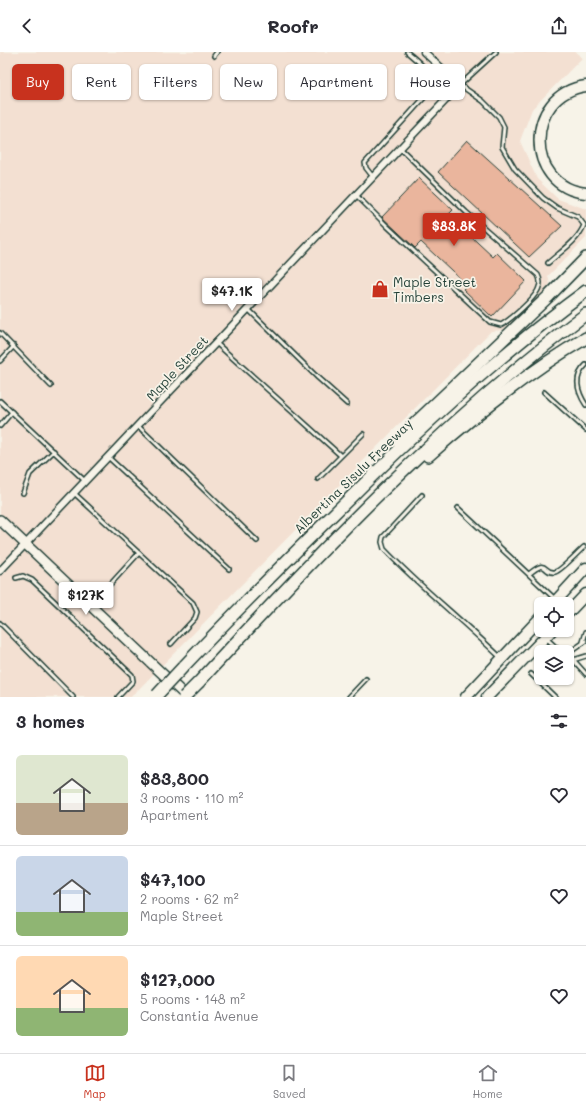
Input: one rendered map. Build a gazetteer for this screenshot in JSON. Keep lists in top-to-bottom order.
{
  "streets": {
    "highway": ["Albertina Sisulu Freeway"],
    "street": ["Maple Street"]
  },
  "places": {
    "shop": ["Maple Street Timbers"]
  },
  "page": {
    "header": "Roofr",
    "chip": [
      "Buy",
      "Rent",
      "Filters",
      "New",
      "Apartment",
      "House"
    ],
    "price": ["$83.8K", "$47.1K", "$127K"],
    "heading": "3 homes",
    "list": [
      {
        "name": "$83,800",
        "note": "3 rooms · 110 m² · Apartment"
      },
      {
        "name": "$47,100",
        "note": "2 rooms · 62 m² · Maple Street"
      },
      {
        "name": "$127,000",
        "note": "5 rooms · 148 m² · Constantia Avenue"
      }
    ],
    "tabs": ["Map", "Saved", "Home"]
  }
}
